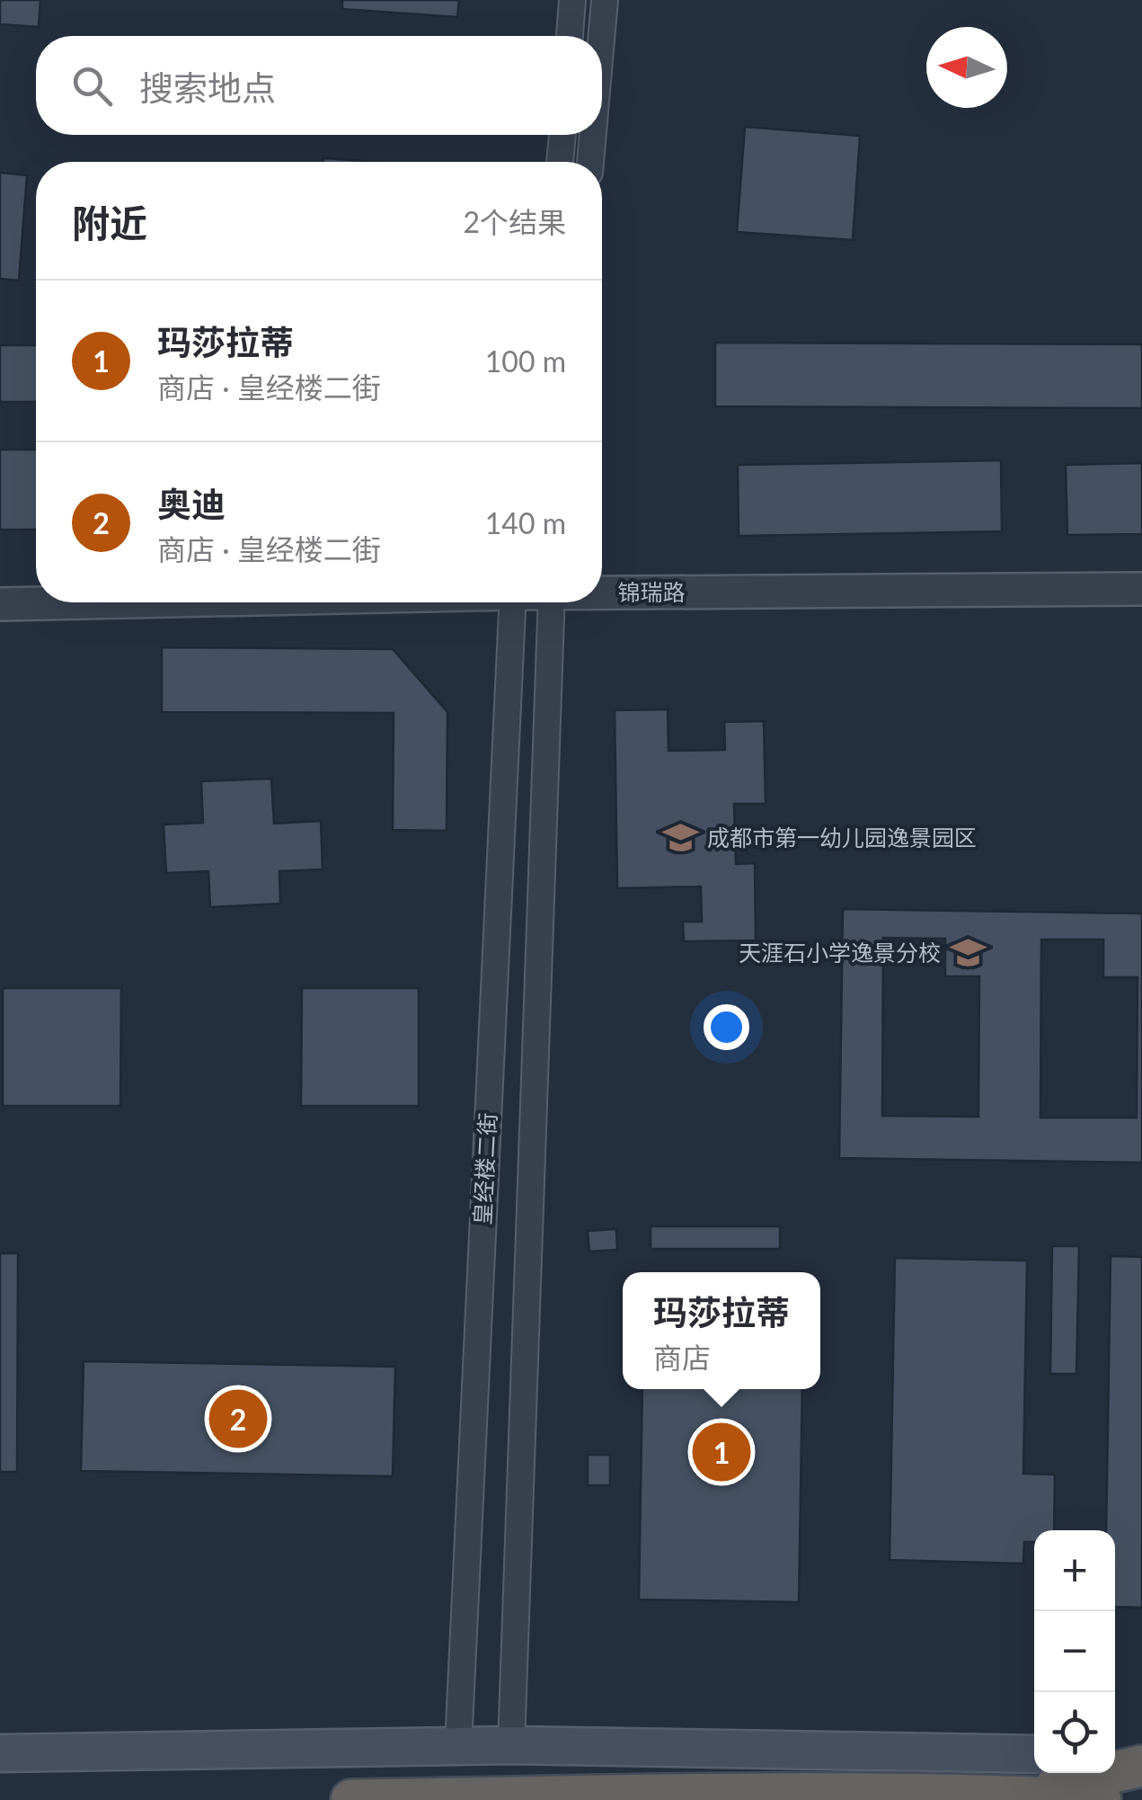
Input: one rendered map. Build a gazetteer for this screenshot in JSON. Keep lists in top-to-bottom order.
{
  "streets": {
    "street": ["锦瑞路", "皇经楼二街"]
  },
  "places": {
    "school or university": ["成都市第一幼儿园逸景园区", "天涯石小学逸景分校"]
  },
  "north": "left",
  "page": {
    "search": "搜索地点",
    "heading": ["附近", "2个结果"],
    "list": [
      {
        "mark": "1",
        "name": "玛莎拉蒂",
        "note": "商店 · 皇经楼二街",
        "value": "100 m"
      },
      {
        "mark": "2",
        "name": "奥迪",
        "note": "商店 · 皇经楼二街",
        "value": "140 m"
      }
    ],
    "popup": ["玛莎拉蒂", "商店"],
    "pins": ["2", "1"],
    "map_buttons": ["+", "−"]
  }
}
